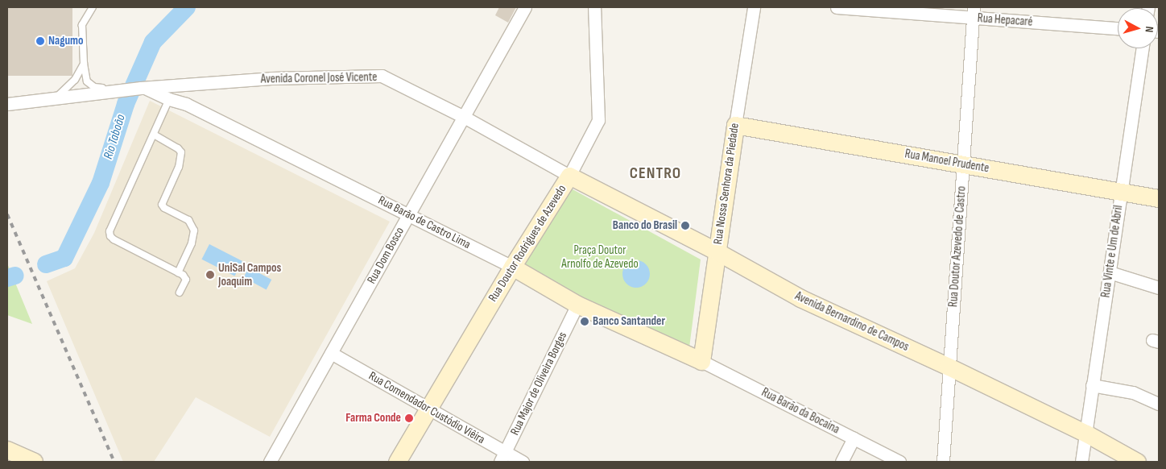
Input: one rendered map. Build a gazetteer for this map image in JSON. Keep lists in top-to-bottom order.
{
  "streets": {
    "street": [
      "Rua Hepacaré",
      "Avenida Coronel José Vicente",
      "Rua Manoel Prudente",
      "Rua Nossa Senhora da Piedade",
      "Rua Barão de Castro Lima",
      "Rua Doutor Rodrigues de Azevedo",
      "Rua Doutor Azevedo de Castro",
      "Rua Vinte e Um de Abril",
      "Rua Dom Bosco",
      "Avenida Bernardino de Campos",
      "Rua Major de Oliveira Borges",
      "Rua Comendador Custódio Viêira",
      "Rua Barão da Bocaina"
    ]
  },
  "crossings": [
    ["Rua Hepacaré", "Rua Doutor Azevedo de Castro"],
    ["Avenida Coronel José Vicente", "Rua Barão de Castro Lima"],
    ["Avenida Coronel José Vicente", "Rua Doutor Rodrigues de Azevedo"],
    ["Avenida Coronel José Vicente", "Rua Dom Bosco"],
    ["Avenida Coronel José Vicente", "Avenida Bernardino de Campos"],
    ["Rua Manoel Prudente", "Rua Nossa Senhora da Piedade"],
    ["Rua Manoel Prudente", "Rua Doutor Azevedo de Castro"],
    ["Rua Manoel Prudente", "Rua Vinte e Um de Abril"],
    ["Rua Nossa Senhora da Piedade", "Rua Barão de Castro Lima"],
    ["Rua Nossa Senhora da Piedade", "Avenida Bernardino de Campos"],
    ["Rua Nossa Senhora da Piedade", "Rua Barão da Bocaina"],
    ["Rua Barão de Castro Lima", "Rua Doutor Rodrigues de Azevedo"],
    ["Rua Barão de Castro Lima", "Rua Dom Bosco"],
    ["Rua Barão de Castro Lima", "Rua Major de Oliveira Borges"],
    ["Rua Barão de Castro Lima", "Rua Barão da Bocaina"],
    ["Rua Doutor Rodrigues de Azevedo", "Avenida Bernardino de Campos"],
    ["Rua Doutor Rodrigues de Azevedo", "Rua Comendador Custódio Viêira"],
    ["Rua Doutor Azevedo de Castro", "Avenida Bernardino de Campos"],
    ["Rua Vinte e Um de Abril", "Avenida Bernardino de Campos"],
    ["Rua Dom Bosco", "Rua Comendador Custódio Viêira"],
    ["Rua Major de Oliveira Borges", "Rua Comendador Custódio Viêira"]
  ],
  "districts": ["CENTRO"],
  "water": ["Rio Taboão"],
  "parks": ["Praça Doutor Arnolfo de Azevedo"],
  "places": [
    "Nagumo",
    "Banco do Brasil",
    "UniSal Campos Joaquim",
    "Banco Santander",
    "Farma Conde"
  ],
  "north": "right"
}
